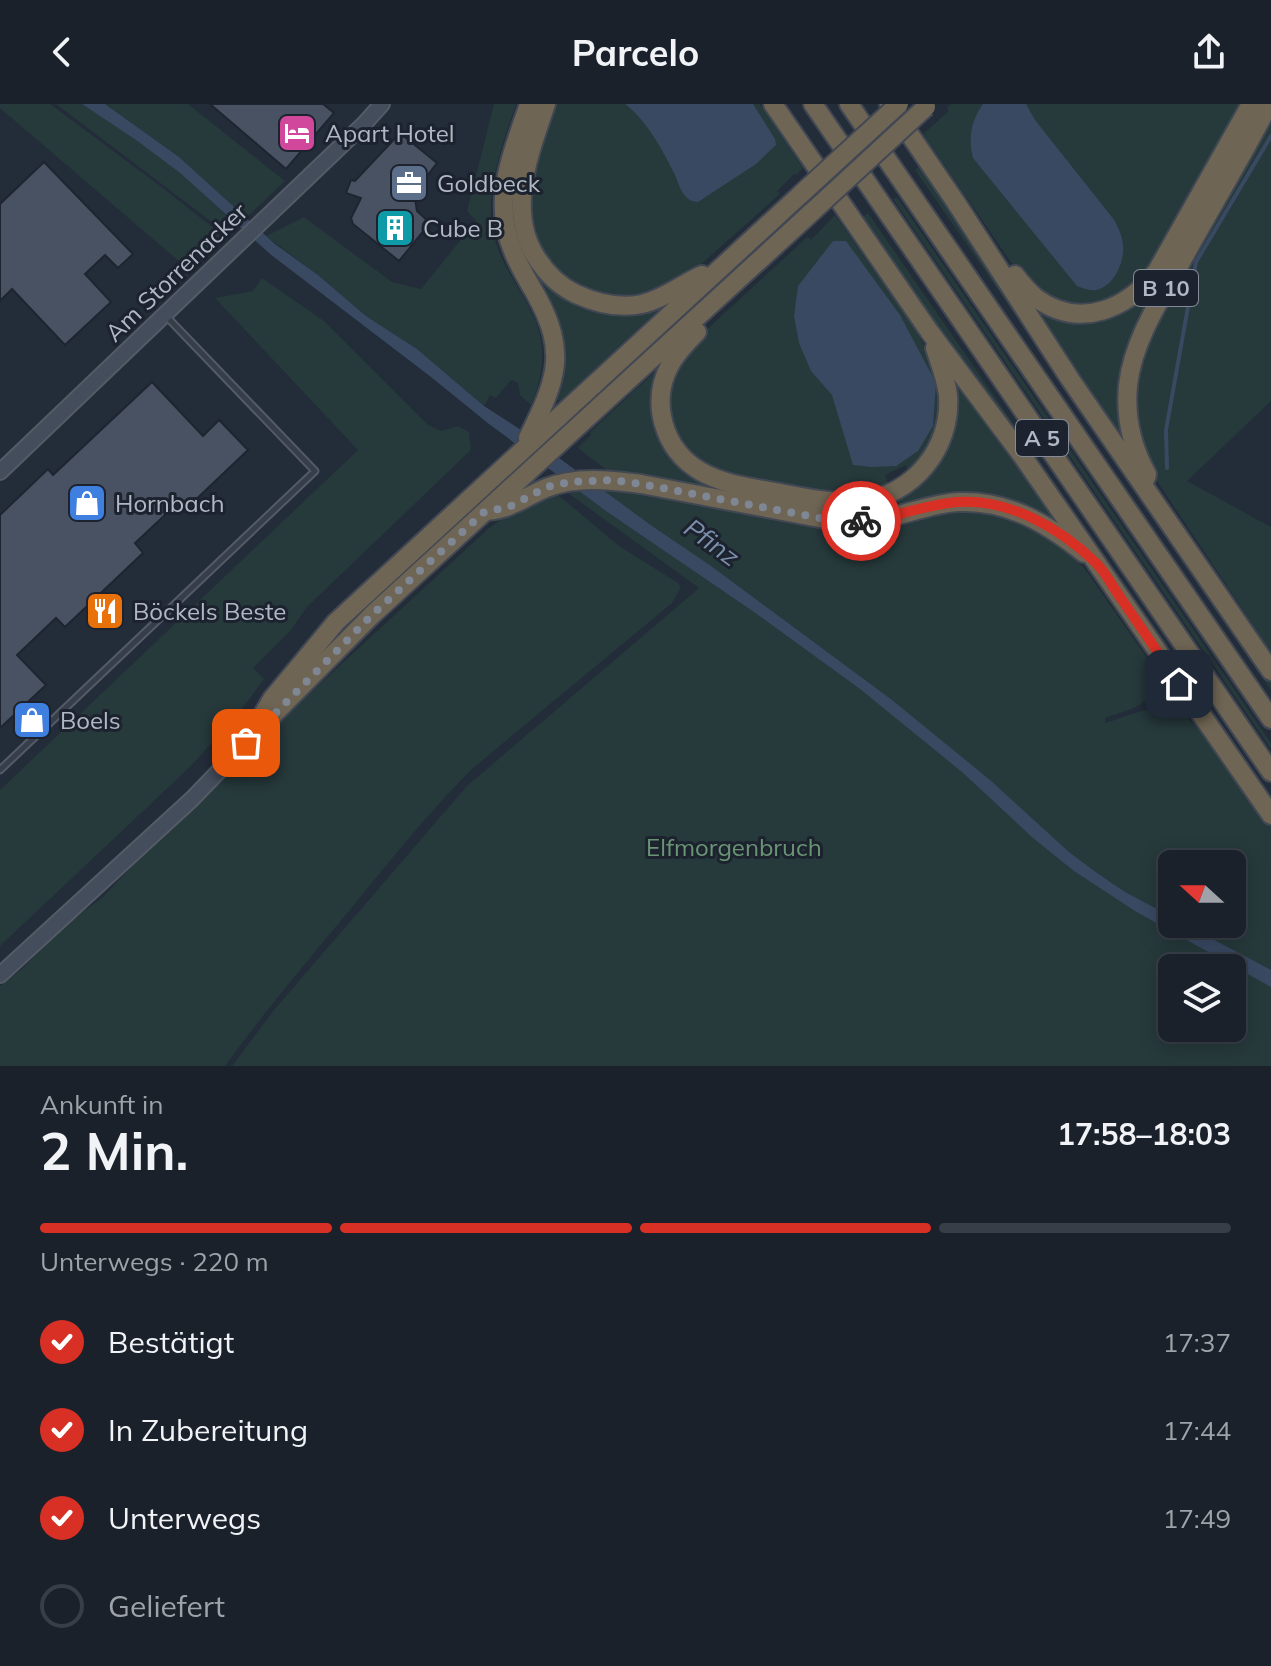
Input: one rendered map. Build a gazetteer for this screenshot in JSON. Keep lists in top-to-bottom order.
{
  "streets": {
    "highway": ["B 10", "A 5"],
    "street": ["Am Storrenacker"]
  },
  "water": ["Pfinz"],
  "parks": ["Elfmorgenbruch"],
  "places": {
    "hotel": ["Apart Hotel"],
    "office": ["Goldbeck"],
    "building": ["Cube B"],
    "shop": ["Hornbach", "Boels"],
    "restaurant": ["Böckels Beste"]
  },
  "north": "left",
  "page": {
    "header": "Parcelo",
    "heading": ["2 Min.", "Ankunft in", "17:58–18:03"],
    "bar": "Unterwegs · 220 m",
    "list": [
      ["Bestätigt", "17:37"],
      ["In Zubereitung", "17:44"],
      ["Unterwegs", "17:49"],
      "Geliefert"
    ]
  }
}
